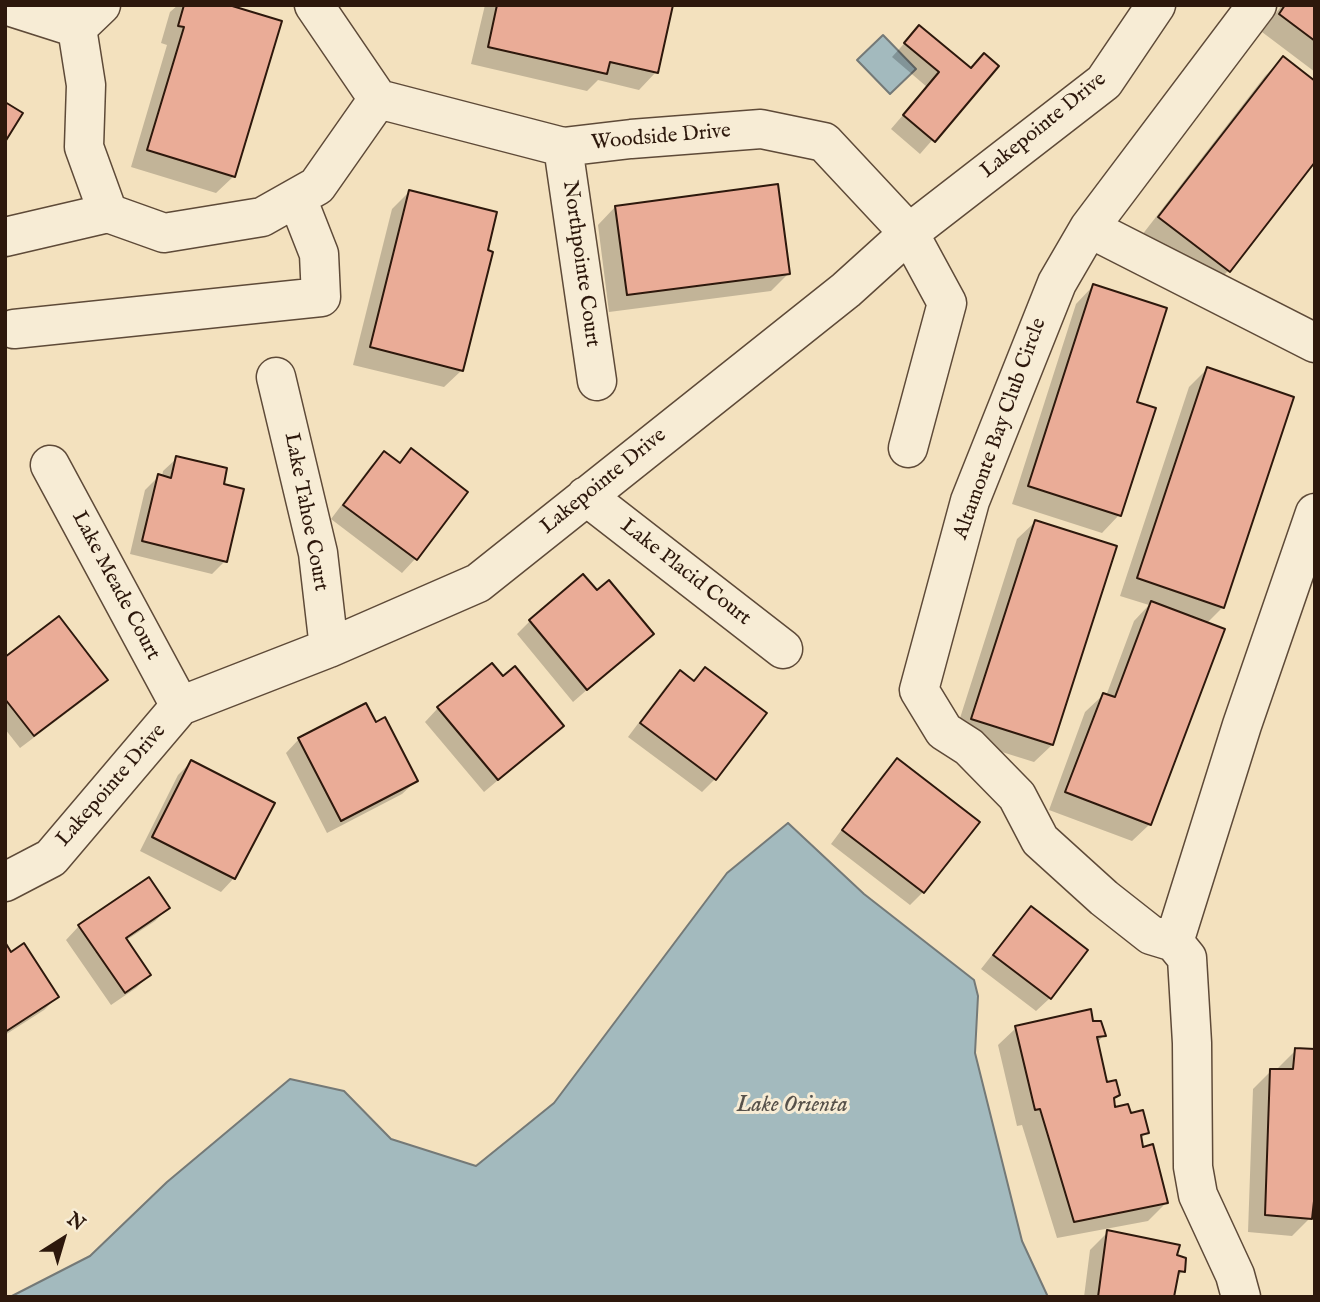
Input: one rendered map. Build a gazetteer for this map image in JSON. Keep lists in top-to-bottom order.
{
  "streets": {
    "street": [
      "Lakepointe Drive",
      "Woodside Drive",
      "Northpointe Court",
      "Altamonte Bay Club Circle",
      "Lake Tahoe Court",
      "Lake Placid Court",
      "Lake Meade Court"
    ]
  },
  "crossings": [
    ["Lakepointe Drive", "Woodside Drive"],
    ["Lakepointe Drive", "Lake Tahoe Court"],
    ["Lakepointe Drive", "Lake Placid Court"],
    ["Lakepointe Drive", "Lake Meade Court"],
    ["Woodside Drive", "Northpointe Court"]
  ],
  "water": ["Lake Orienta"],
  "north": "top right"
}
